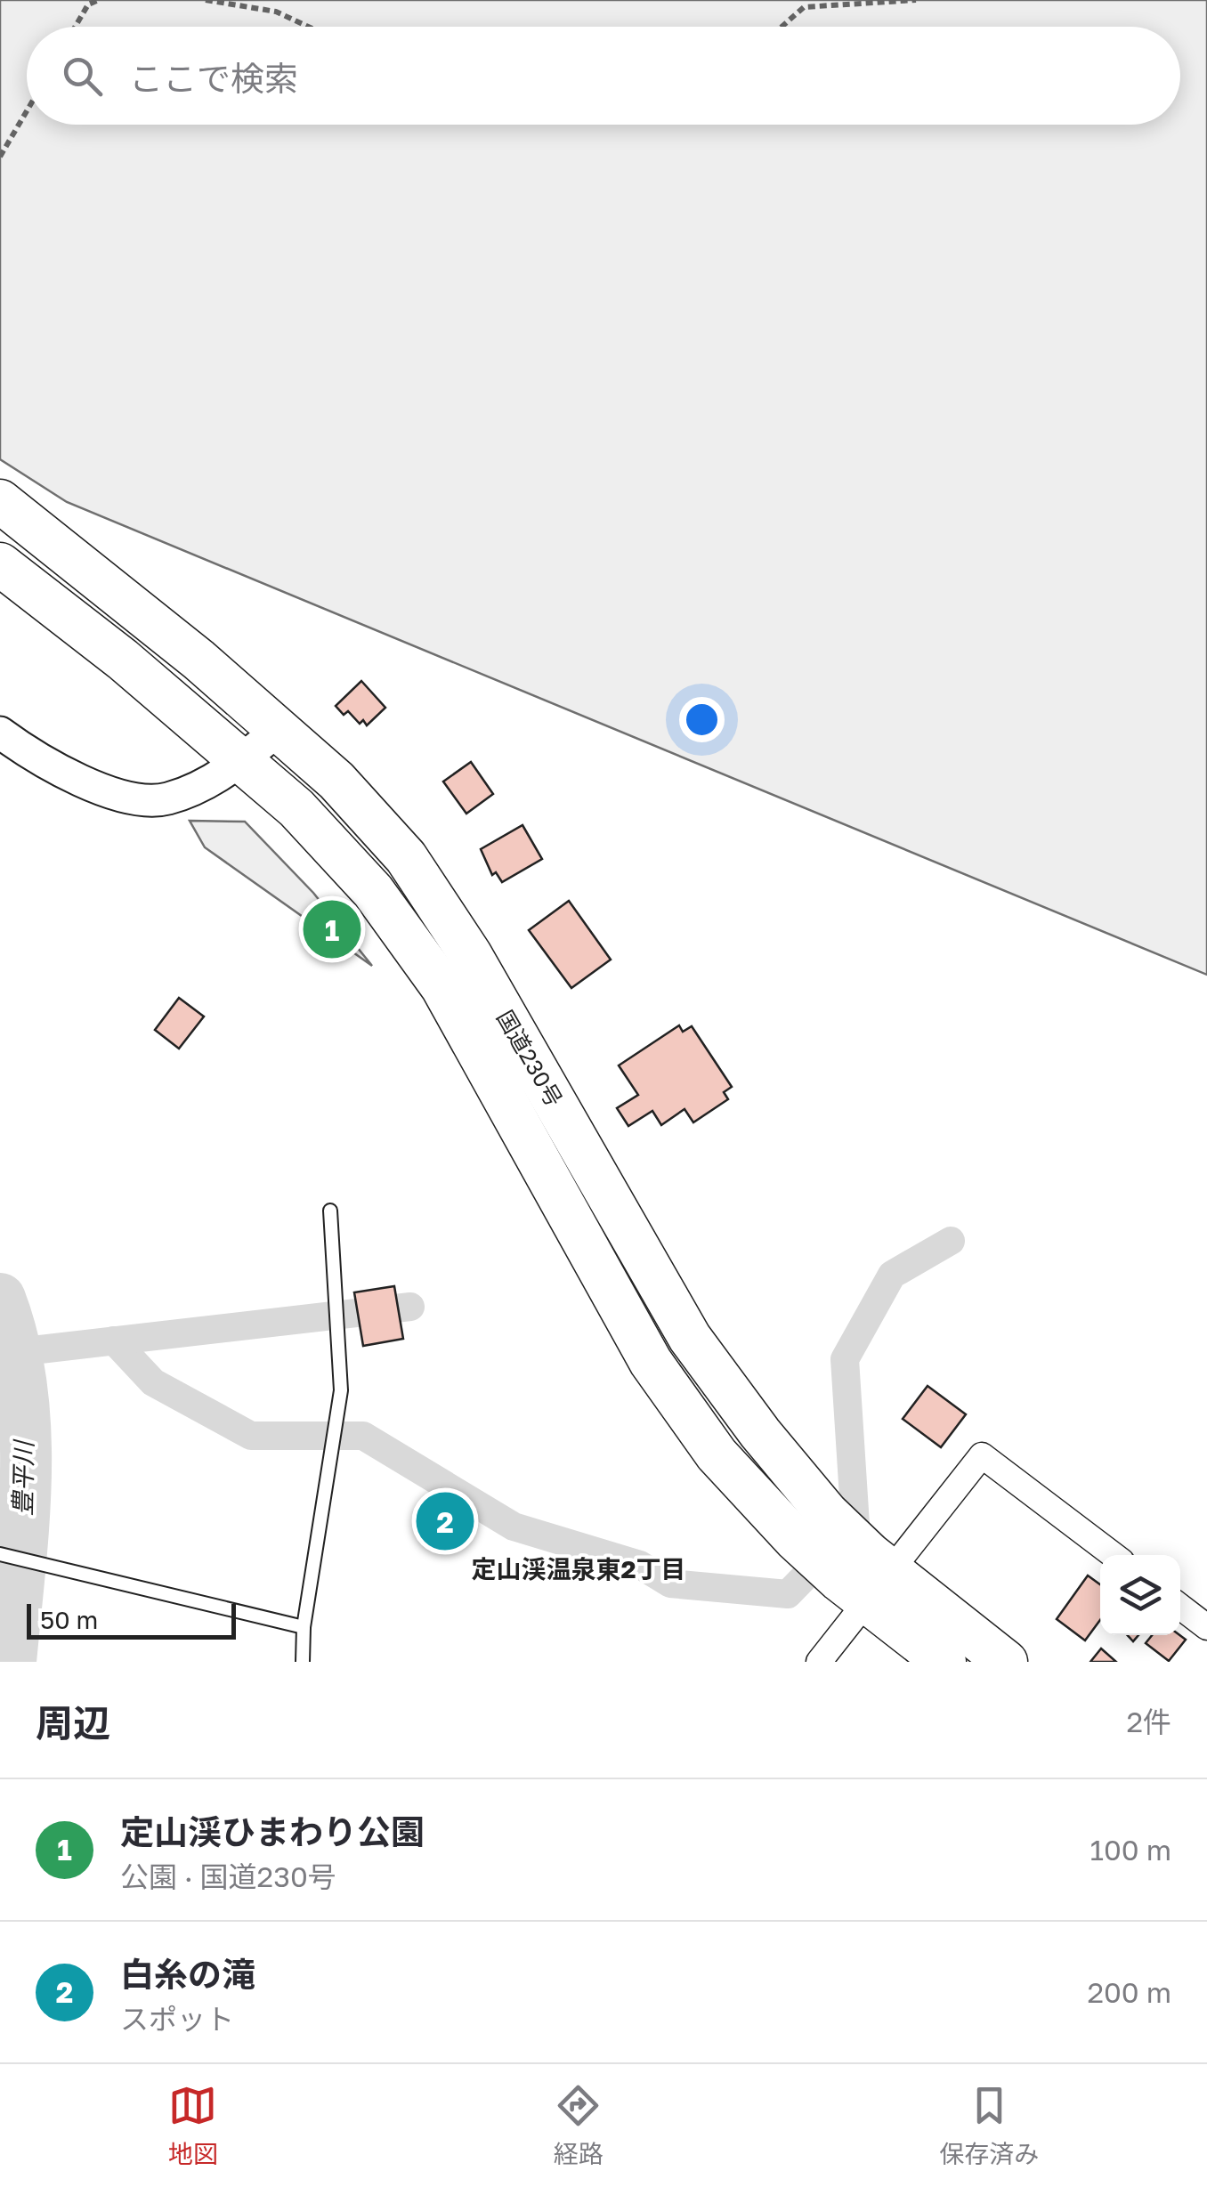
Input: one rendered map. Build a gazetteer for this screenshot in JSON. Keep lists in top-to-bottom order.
{
  "streets": {
    "highway": ["国道230号"]
  },
  "districts": ["定山渓温泉東2丁目"],
  "water": ["豊平川"],
  "scale_bar": "50 m",
  "page": {
    "search": "ここで検索",
    "pins": ["1", "2"],
    "scale": "50 m",
    "heading": ["周辺", "2件"],
    "list": [
      {
        "mark": "1",
        "name": "定山渓ひまわり公園",
        "note": "公園 · 国道230号",
        "value": "100 m"
      },
      {
        "mark": "2",
        "name": "白糸の滝",
        "note": "スポット",
        "value": "200 m"
      }
    ],
    "nav": ["地図", "経路", "保存済み"]
  }
}
